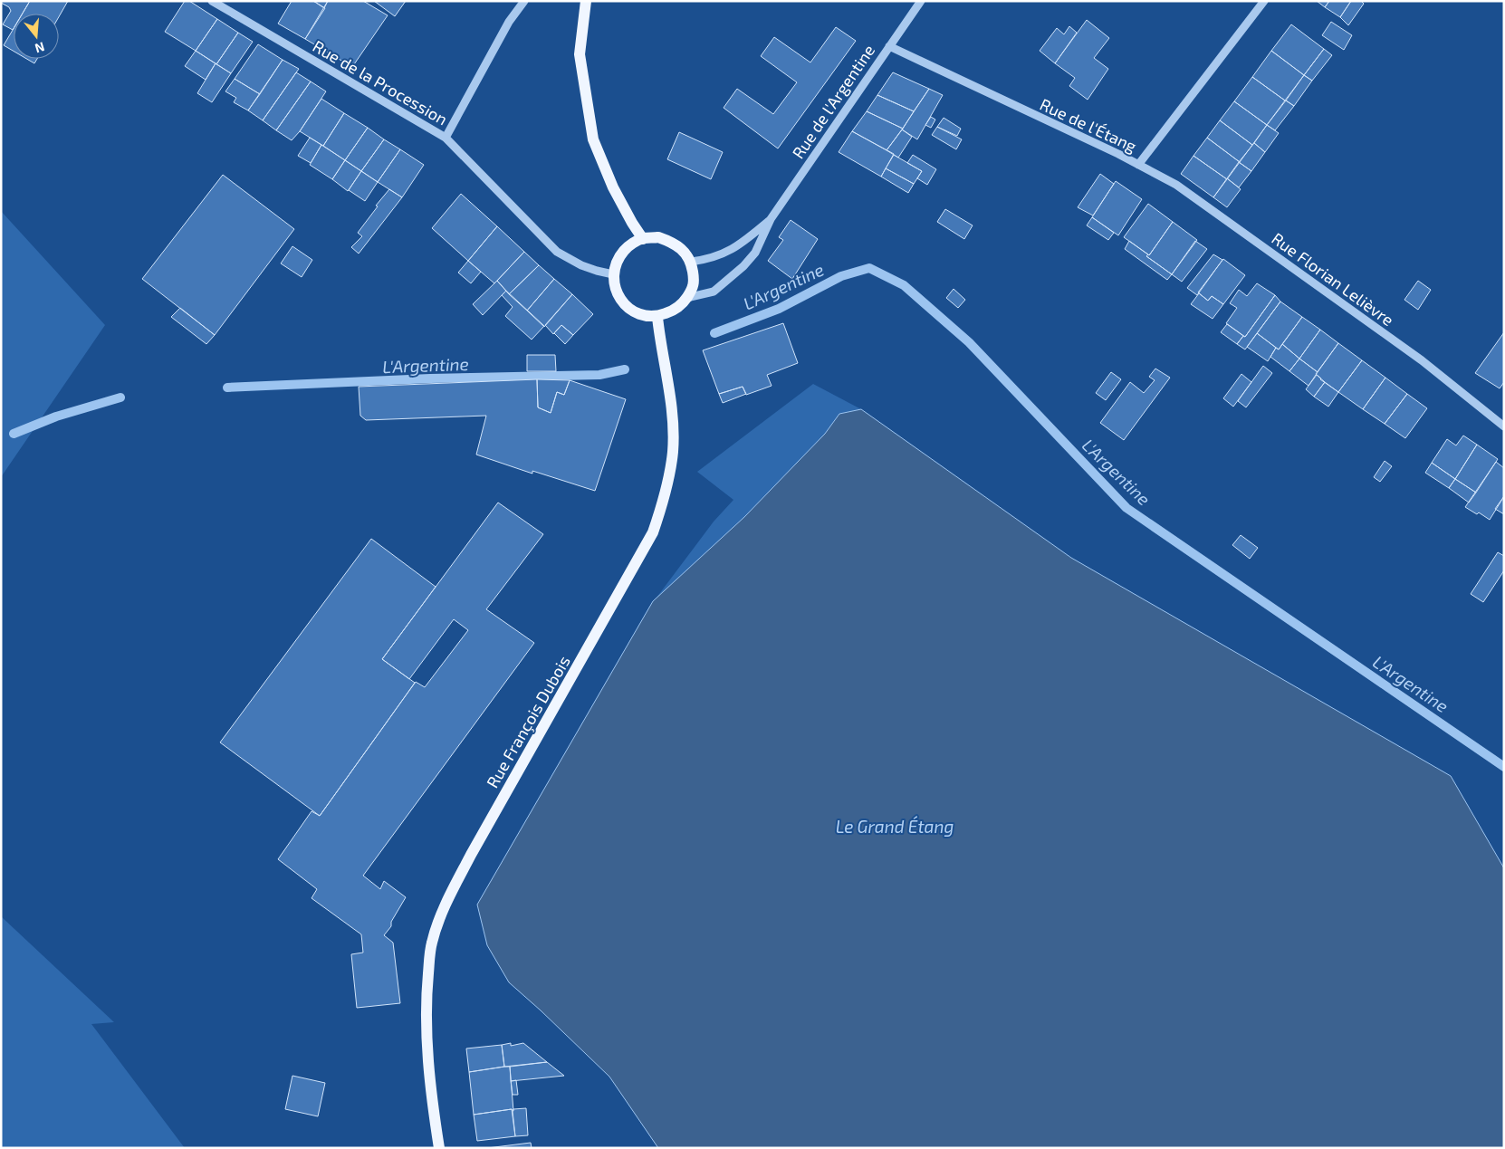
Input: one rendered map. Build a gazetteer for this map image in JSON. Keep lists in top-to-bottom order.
{
  "streets": {
    "main road": ["Rue François Dubois"],
    "street": [
      "Rue de la Procession",
      "Rue de l'Argentine",
      "Rue de l'Étang",
      "Rue Florian Lelièvre"
    ]
  },
  "crossings": [
    ["Rue de l'Argentine", "Rue de l'Étang"],
    ["Rue de l'Argentine", "Rue François Dubois"],
    ["Rue de l'Étang", "Rue Florian Lelièvre"]
  ],
  "water": ["L'Argentine", "Le Grand Étang"],
  "north": "bottom"
}
